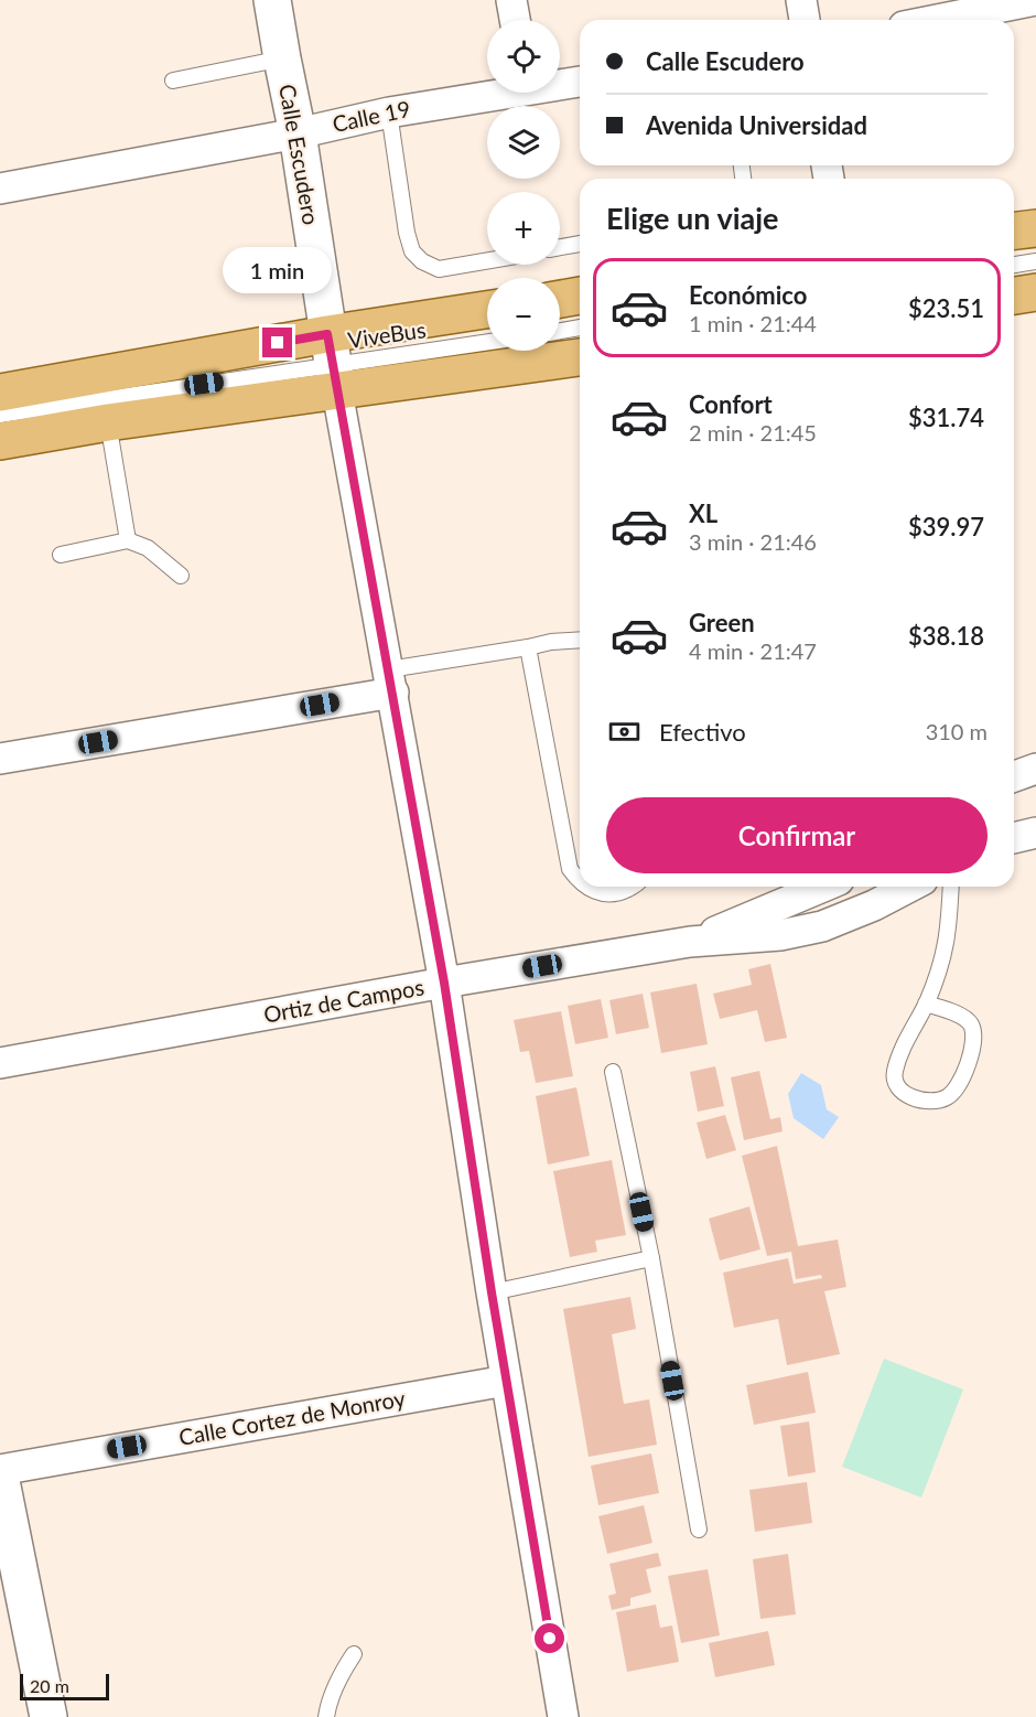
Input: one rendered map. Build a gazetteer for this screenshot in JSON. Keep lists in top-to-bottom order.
{
  "streets": {
    "street": [
      "Calle 19",
      "Calle Escudero",
      "Ortiz de Campos",
      "Calle Cortez de Monroy"
    ],
    "lane": ["ViveBus"]
  },
  "crossings": [
    ["Calle 19", "Calle Escudero"],
    ["Calle Escudero", "ViveBus"],
    ["Calle Escudero", "Ortiz de Campos"],
    ["Calle Escudero", "Calle Cortez de Monroy"]
  ],
  "scale_bar": "20 m",
  "page": {
    "map_buttons": ["+", "−"],
    "banner": ["Calle Escudero", "Avenida Universidad"],
    "heading": "Elige un viaje",
    "bubble": "1 min",
    "list": [
      {
        "name": "Económico",
        "note": "1 min · 21:44",
        "value": "$23.51"
      },
      {
        "name": "Confort",
        "note": "2 min · 21:45",
        "value": "$31.74"
      },
      {
        "name": "XL",
        "note": "3 min · 21:46",
        "value": "$39.97"
      },
      {
        "name": "Green",
        "note": "4 min · 21:47",
        "value": "$38.18"
      }
    ],
    "pay": ["Efectivo", "310 m"],
    "buttons": "Confirmar",
    "scale": "20 m"
  }
}
